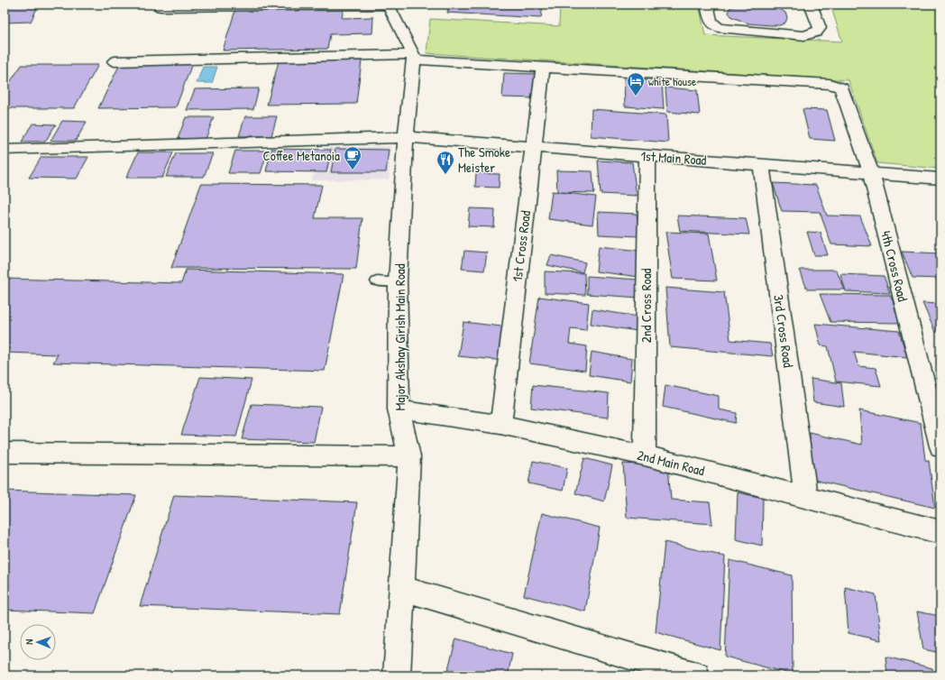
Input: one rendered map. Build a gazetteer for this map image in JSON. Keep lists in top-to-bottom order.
{
  "streets": {
    "street": [
      "1st Main Road",
      "1st Cross Road",
      "4th Cross Road",
      "2nd Cross Road",
      "3rd Cross Road",
      "Major Akshay Girish Main Road",
      "2nd Main Road"
    ]
  },
  "crossings": [
    ["1st Main Road", "1st Cross Road"],
    ["1st Main Road", "4th Cross Road"],
    ["1st Main Road", "2nd Cross Road"],
    ["1st Main Road", "3rd Cross Road"],
    ["1st Main Road", "Major Akshay Girish Main Road"],
    ["1st Cross Road", "4th Cross Road"],
    ["1st Cross Road", "2nd Main Road"],
    ["2nd Cross Road", "2nd Main Road"],
    ["3rd Cross Road", "2nd Main Road"],
    ["Major Akshay Girish Main Road", "2nd Main Road"]
  ],
  "places": {
    "hotel": ["white house"],
    "cafe": ["Coffee Metanoia"],
    "restaurant": ["The Smoke Meister"]
  },
  "north": "left"
}
